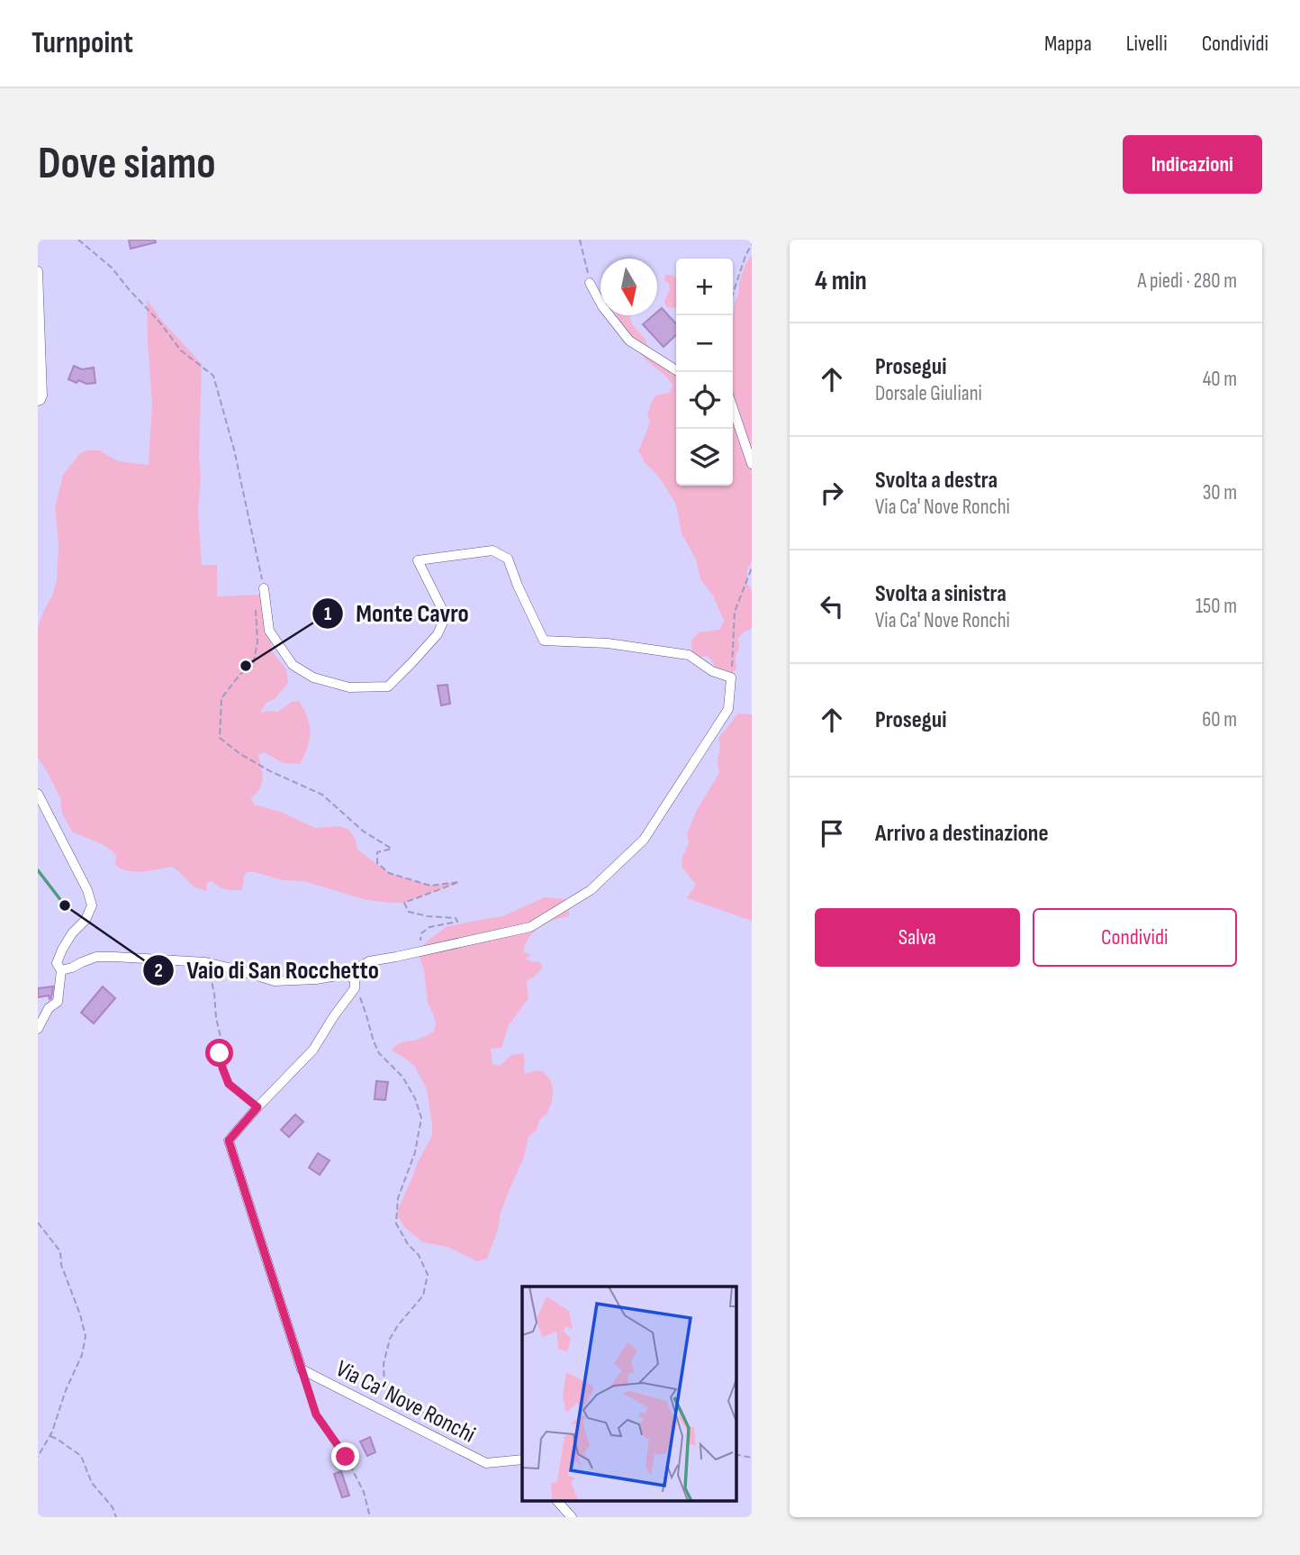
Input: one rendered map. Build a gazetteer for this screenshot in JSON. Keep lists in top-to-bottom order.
{
  "streets": {
    "street": ["Via Ca' Nove Ronchi"]
  },
  "places": ["Monte Cavro", "Vaio di San Rocchetto"],
  "north": "bottom",
  "page": {
    "header": "Turnpoint",
    "nav": ["Mappa", "Livelli", "Condividi"],
    "buttons": [
      "Indicazioni",
      ["Salva", "Condividi"]
    ],
    "title": "Dove siamo",
    "heading": ["4 min", "A piedi · 280 m"],
    "map_buttons": ["+", "−"],
    "list": [
      ["Prosegui", "Dorsale Giuliani", "40 m"],
      ["Svolta a destra", "Via Ca' Nove Ronchi", "30 m"],
      ["Svolta a sinistra", "Via Ca' Nove Ronchi", "150 m"],
      ["Prosegui", "60 m"],
      "Arrivo a destinazione"
    ]
  }
}
